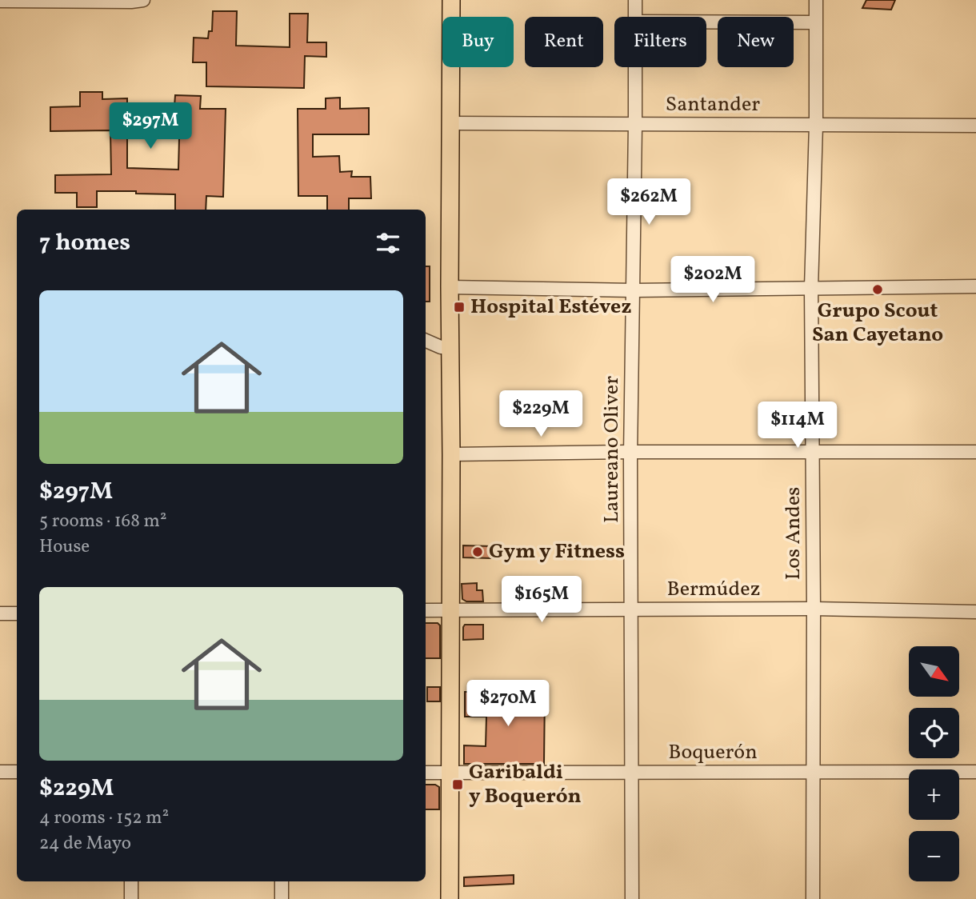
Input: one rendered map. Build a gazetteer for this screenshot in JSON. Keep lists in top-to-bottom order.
{
  "streets": {
    "street": [
      "Santander",
      "Laureano Oliver",
      "Los Andes",
      "Bermúdez",
      "Boquerón"
    ]
  },
  "crossings": [
    ["Santander", "Laureano Oliver"],
    ["Santander", "Los Andes"],
    ["Laureano Oliver", "Bermúdez"],
    ["Laureano Oliver", "Boquerón"],
    ["Los Andes", "Bermúdez"],
    ["Los Andes", "Boquerón"]
  ],
  "places": {
    "other": ["Grupo Scout San Cayetano", "Gym y Fitness"],
    "transit": ["Hospital Estévez", "Garibaldi y Boquerón"]
  },
  "north": "bottom right",
  "page": {
    "chip": [
      "Buy",
      "Rent",
      "Filters",
      "New"
    ],
    "price": [
      "$297M",
      "$262M",
      "$202M",
      "$229M",
      "$114M",
      "$165M",
      "$270M"
    ],
    "heading": "7 homes",
    "list": [
      {
        "name": "$297M",
        "note": "5 rooms · 168 m² · House"
      },
      {
        "name": "$229M",
        "note": "4 rooms · 152 m² · 24 de Mayo"
      }
    ],
    "map_buttons": ["+", "−"]
  }
}
